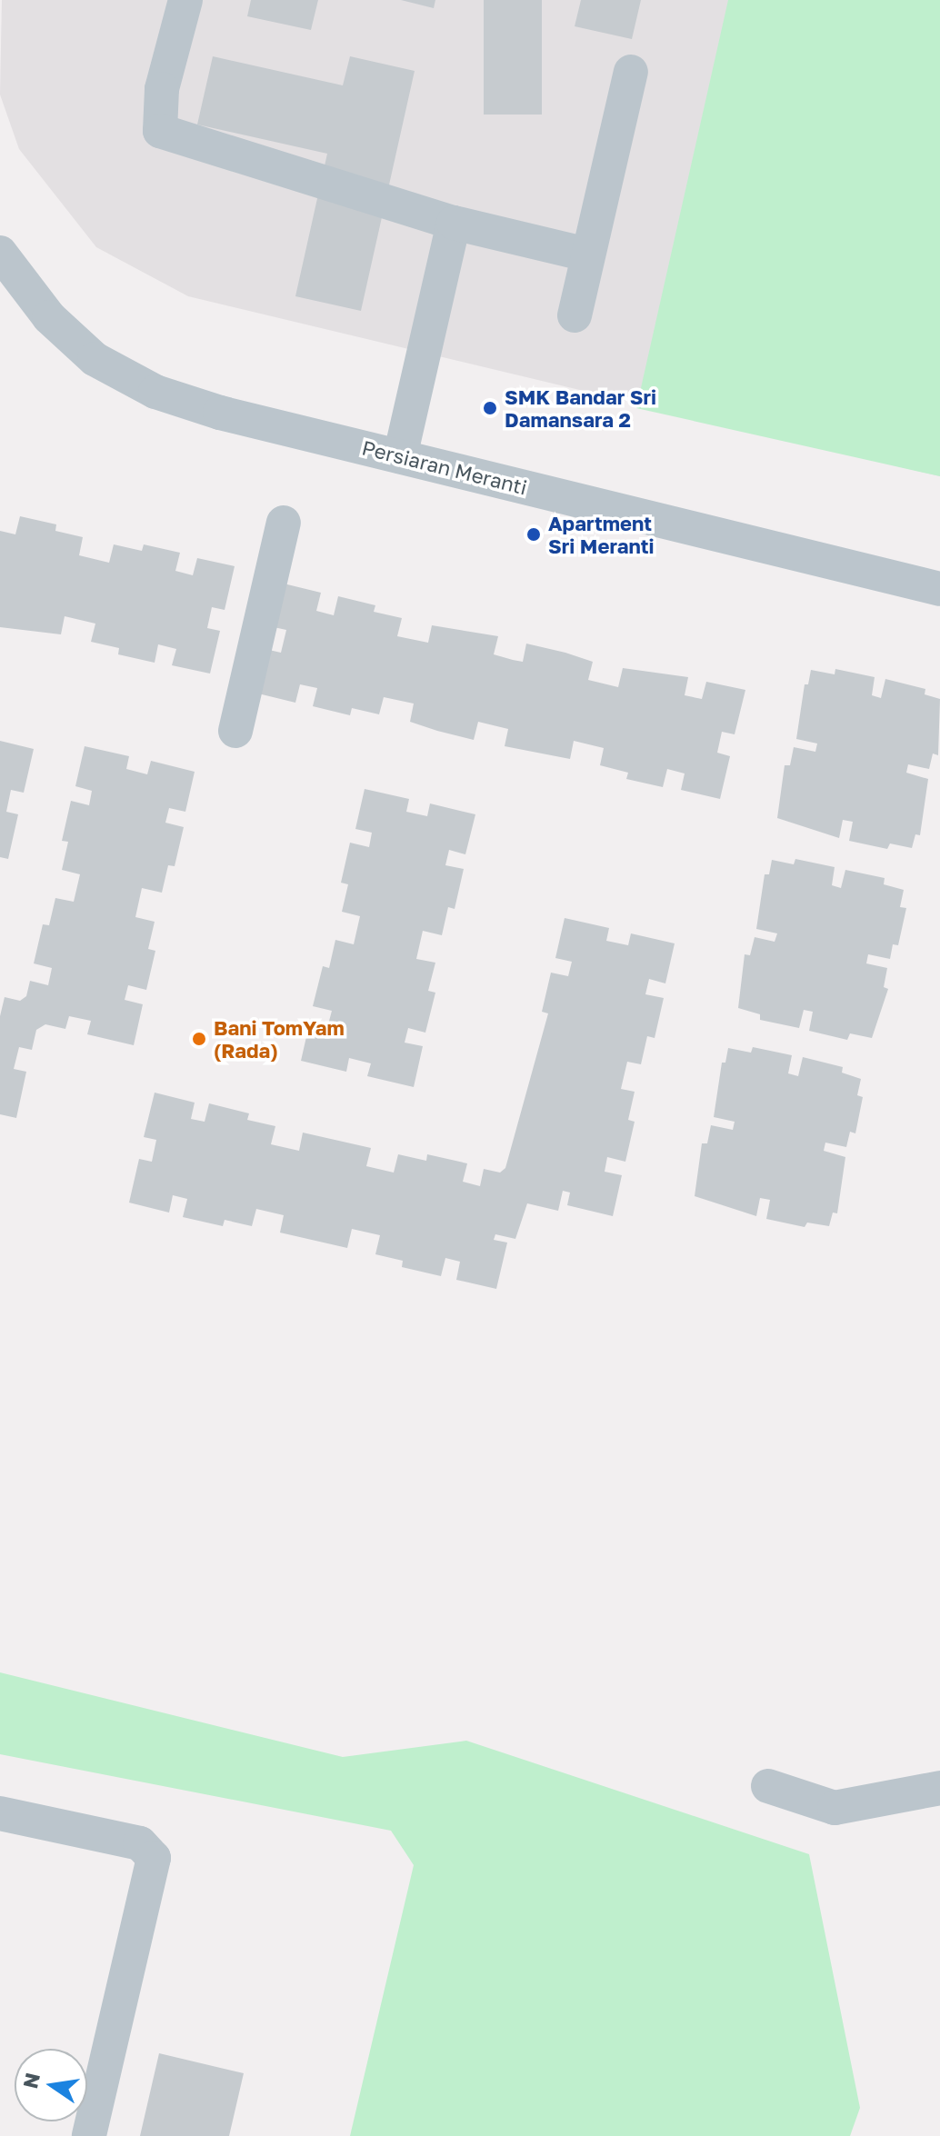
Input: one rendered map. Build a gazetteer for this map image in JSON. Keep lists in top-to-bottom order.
{
  "streets": {
    "street": ["Persiaran Meranti"]
  },
  "places": ["SMK Bandar Sri Damansara 2", "Apartment Sri Meranti", "Bani TomYam (Rada)"],
  "north": "left"
}
